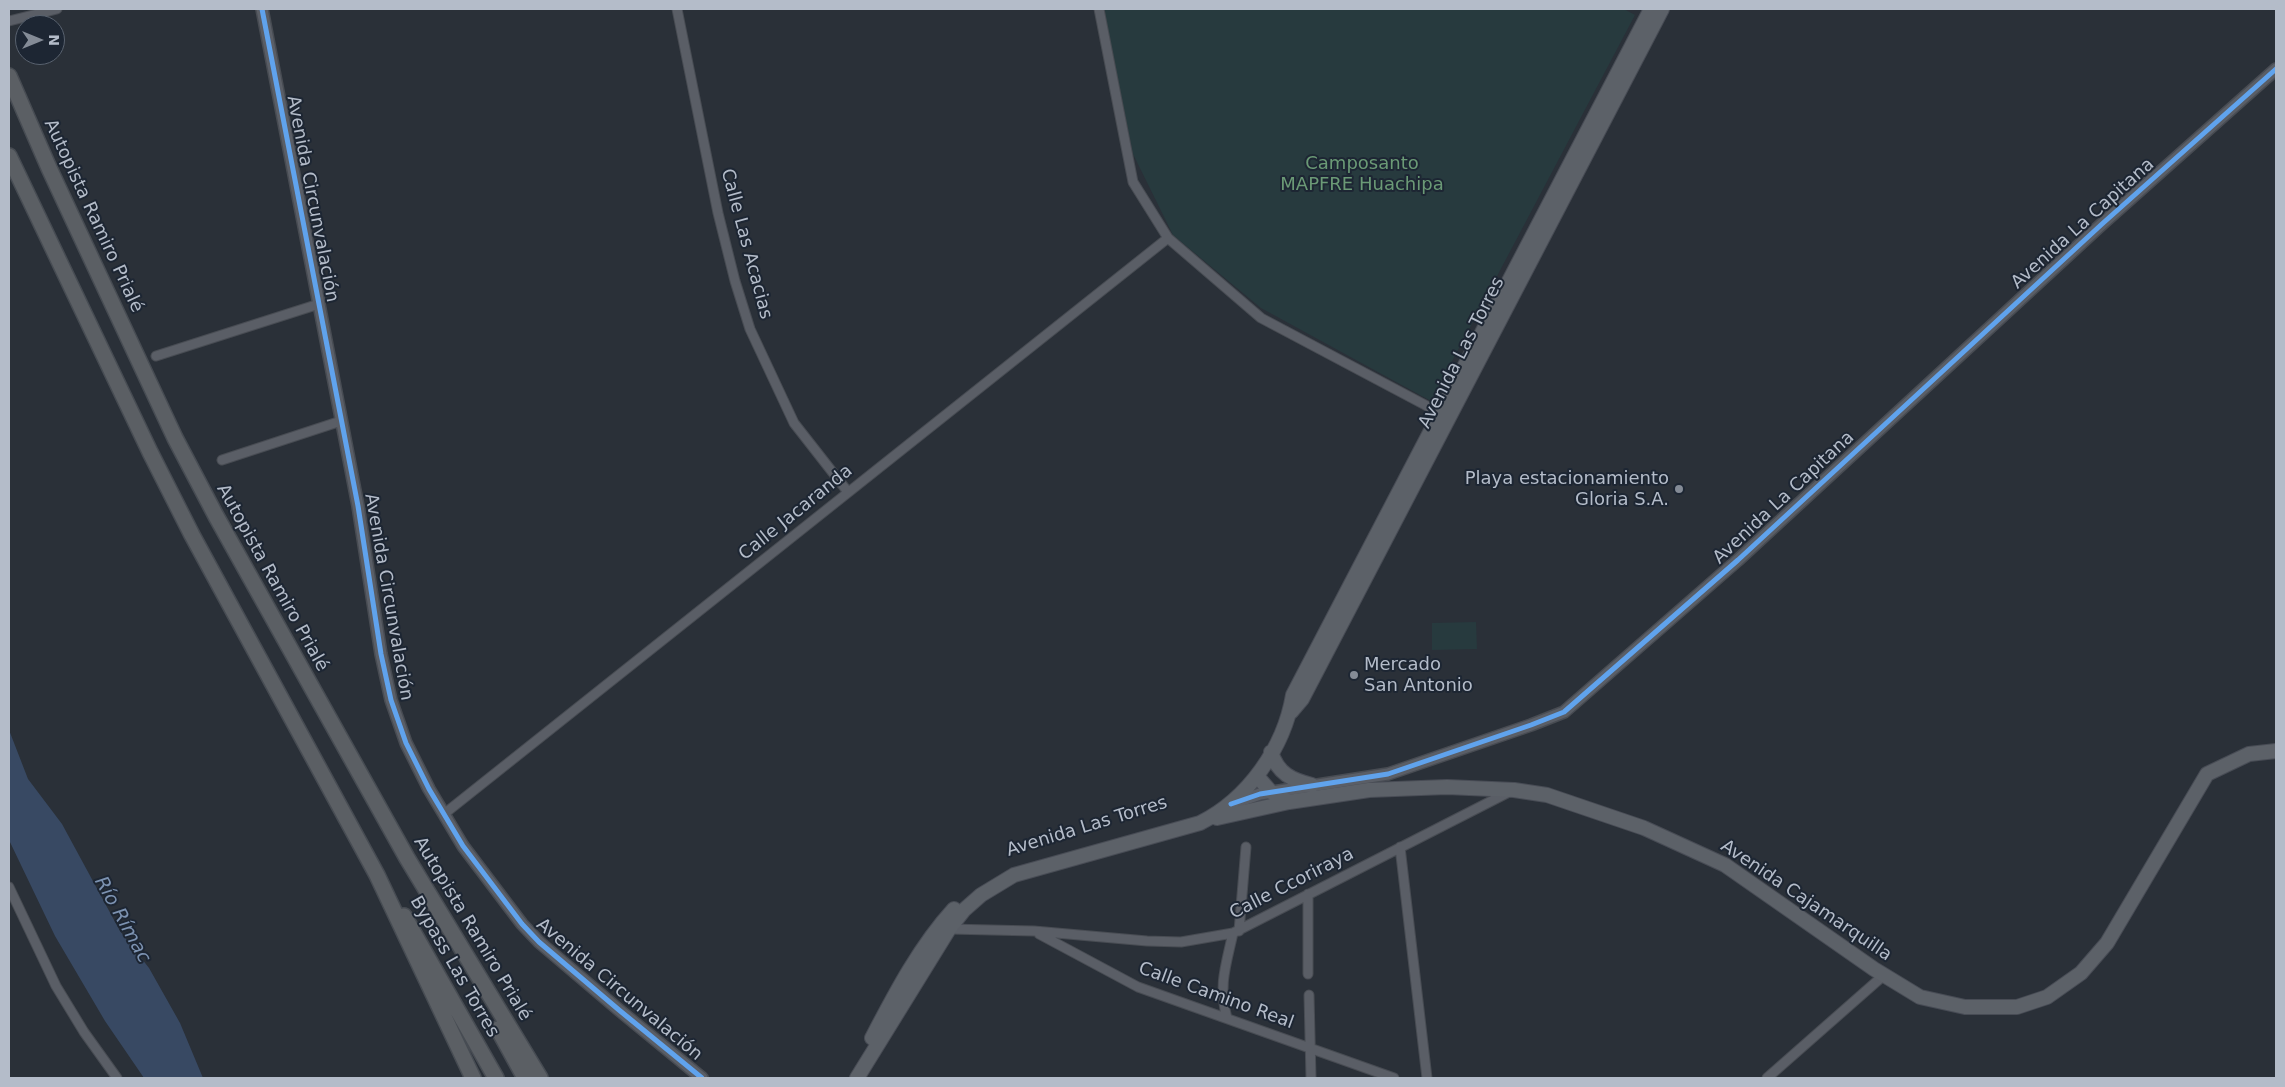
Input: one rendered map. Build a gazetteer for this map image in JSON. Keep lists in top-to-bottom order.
{
  "streets": {
    "highway": ["Autopista Ramiro Prialé", "Bypass Las Torres"],
    "main road": ["Avenida Las Torres", "Avenida Cajamarquilla"],
    "street": [
      "Avenida Circunvalación",
      "Avenida La Capitana",
      "Calle Las Acacias",
      "Calle Jacaranda",
      "Calle Ccoriraya",
      "Calle Camino Real"
    ]
  },
  "crossings": [
    ["Avenida Circunvalación", "Calle Jacaranda"],
    ["Autopista Ramiro Prialé", "Bypass Las Torres"],
    ["Avenida La Capitana", "Avenida Las Torres"],
    ["Calle Las Acacias", "Calle Jacaranda"],
    ["Avenida Las Torres", "Calle Ccoriraya"],
    ["Avenida Las Torres", "Avenida Cajamarquilla"],
    ["Calle Ccoriraya", "Avenida Cajamarquilla"],
    ["Calle Ccoriraya", "Calle Camino Real"]
  ],
  "water": ["Río Rímac"],
  "parks": ["Camposanto MAPFRE Huachipa"],
  "places": ["Playa estacionamiento Gloria S.A.", "Mercado San Antonio"],
  "north": "right"
}
